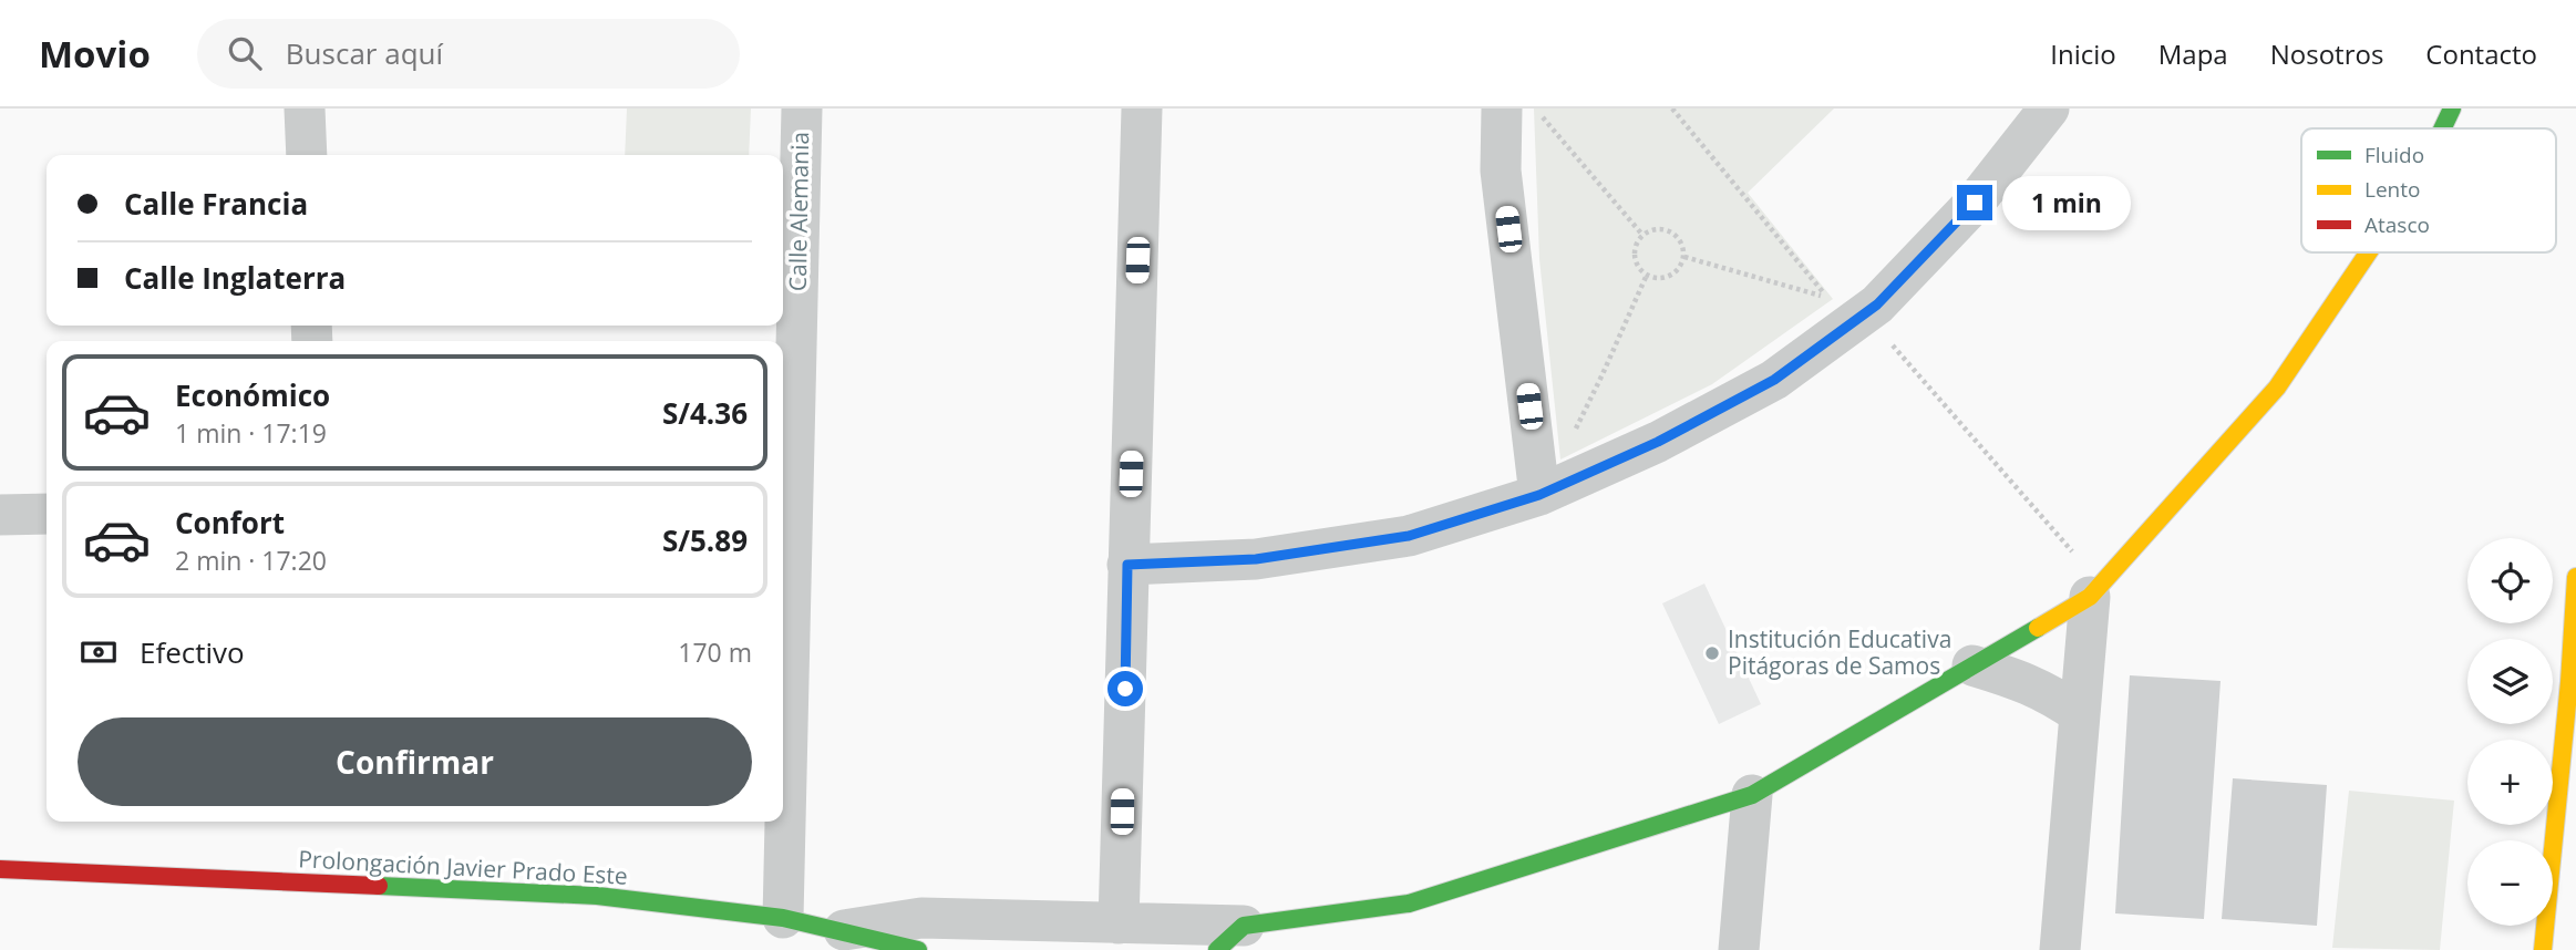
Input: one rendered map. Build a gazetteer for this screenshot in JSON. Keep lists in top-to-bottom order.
{
  "streets": {
    "street": ["Calle Alemania", "Prolongación Javier Prado Este"]
  },
  "crossings": [
    ["Calle Alemania", "Prolongación Javier Prado Este"]
  ],
  "places": ["Institución Educativa Pitágoras de Samos"],
  "legend": ["Fluido", "Lento", "Atasco"],
  "page": {
    "header": "Movio",
    "search": "Buscar aquí",
    "nav": [
      "Inicio",
      "Mapa",
      "Nosotros",
      "Contacto"
    ],
    "banner": ["Calle Francia", "Calle Inglaterra"],
    "bubble": "1 min",
    "list": [
      {
        "name": "Económico",
        "note": "1 min · 17:19",
        "value": "S/4.36"
      },
      {
        "name": "Confort",
        "note": "2 min · 17:20",
        "value": "S/5.89"
      }
    ],
    "map_buttons": ["+", "−"],
    "pay": ["Efectivo", "170 m"],
    "buttons": "Confirmar"
  }
}
